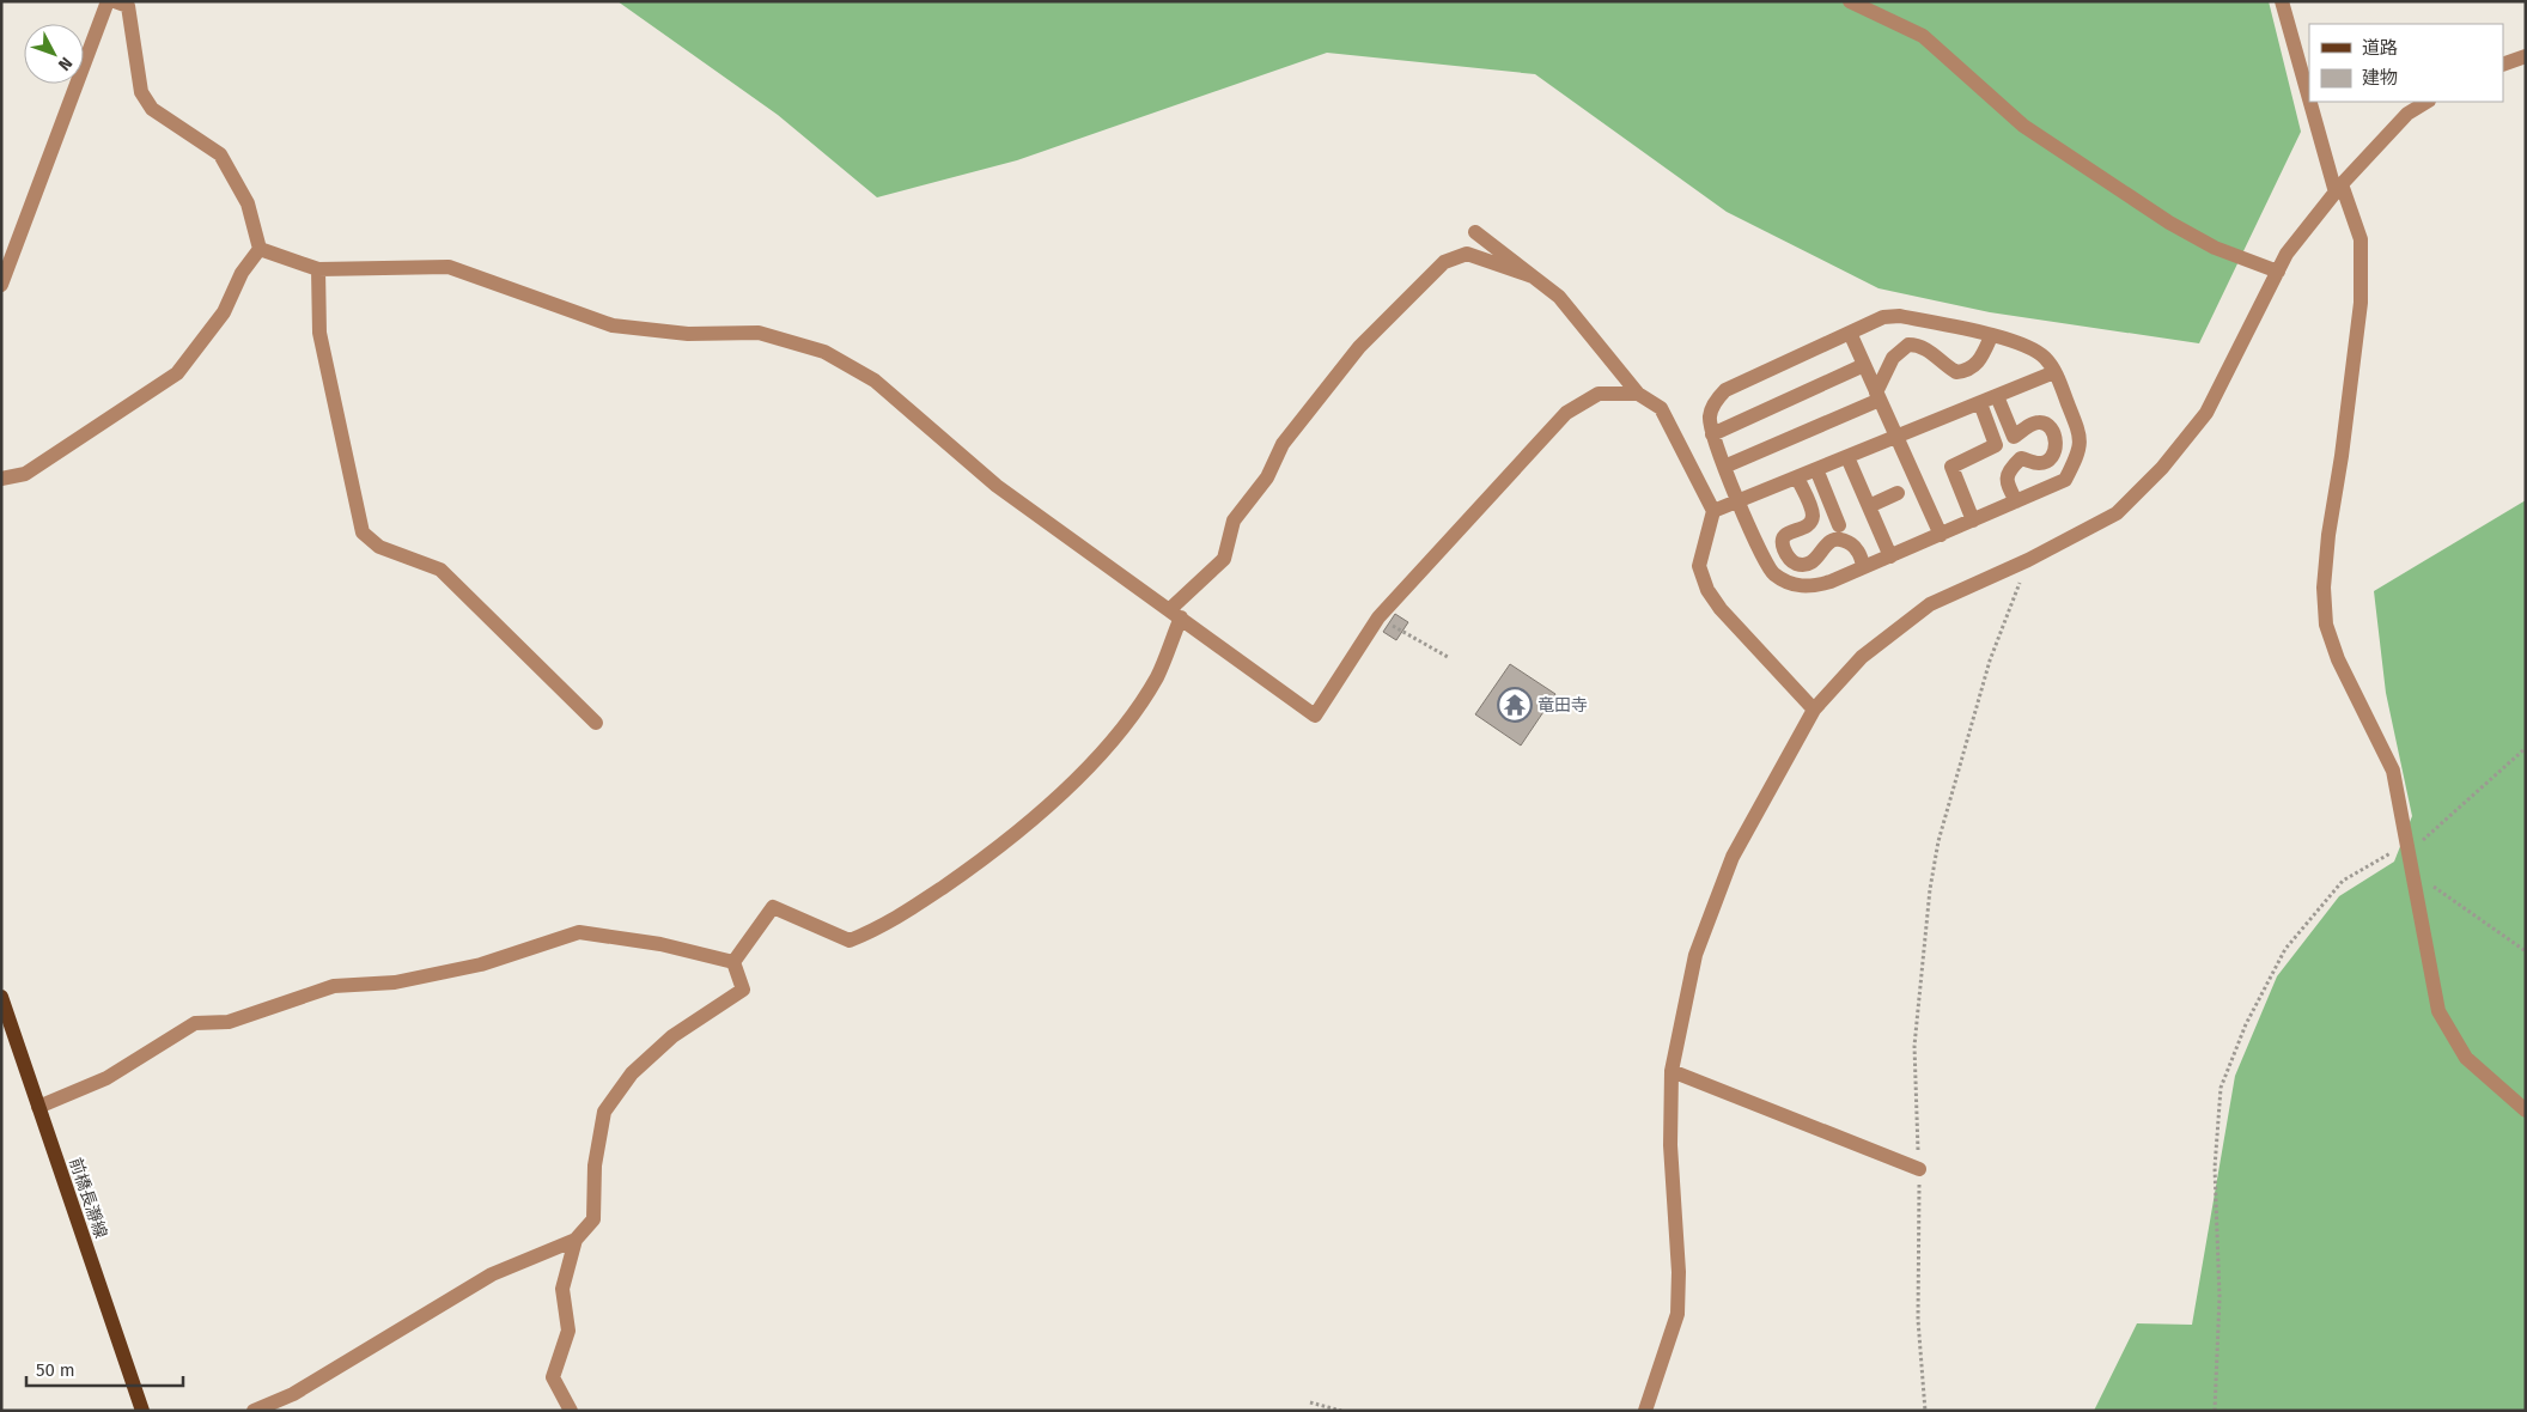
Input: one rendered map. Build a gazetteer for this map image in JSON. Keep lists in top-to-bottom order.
{
  "streets": {
    "main road": ["前橋長瀞線"]
  },
  "places": {
    "temple": ["竜田寺"]
  },
  "legend": ["道路", "建物"],
  "scale_bar": "50 m",
  "north": "bottom right"
}
